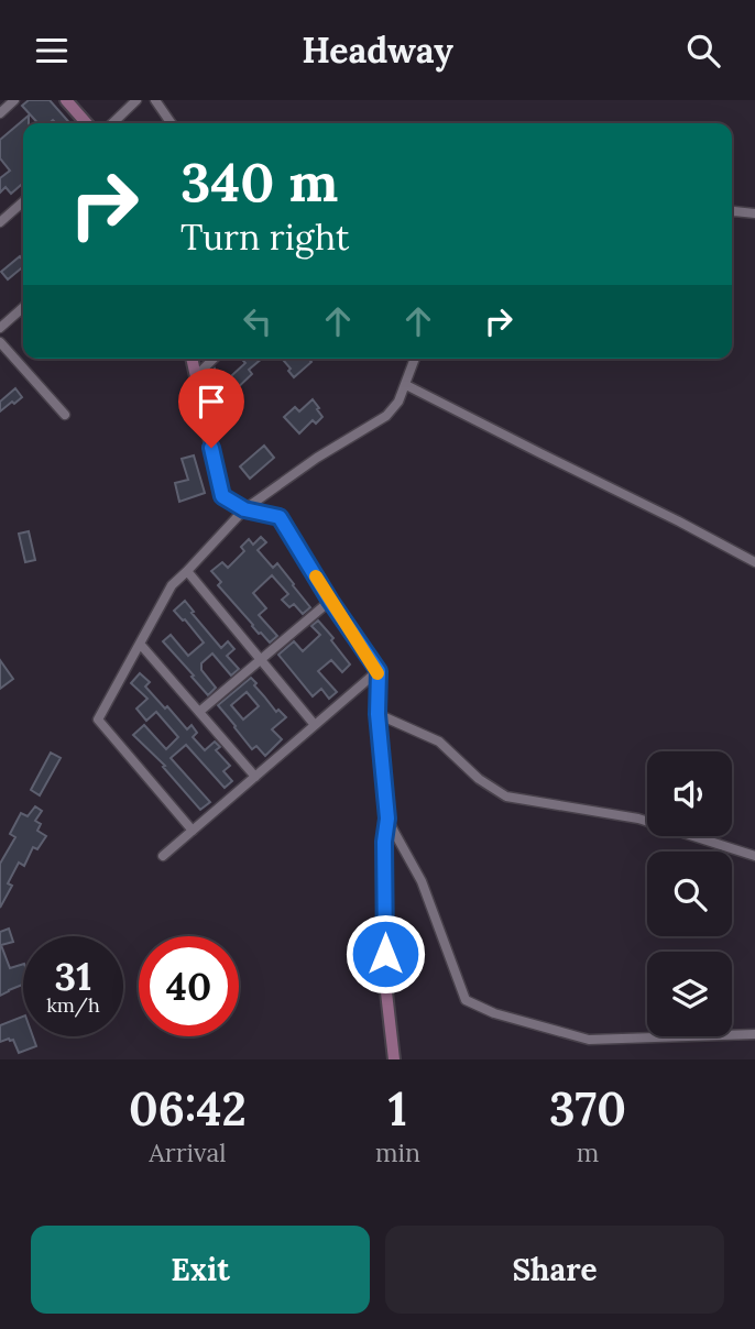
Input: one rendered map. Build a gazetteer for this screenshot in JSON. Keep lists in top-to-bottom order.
{
  "page": {
    "header": "Headway",
    "turn": ["340 m", "Turn right"],
    "speed": "31 km/h",
    "limit": "40",
    "eta": [
      "06:42",
      "Arrival",
      "1",
      "min",
      "370",
      "m"
    ],
    "buttons": ["Exit", "Share"]
  }
}
